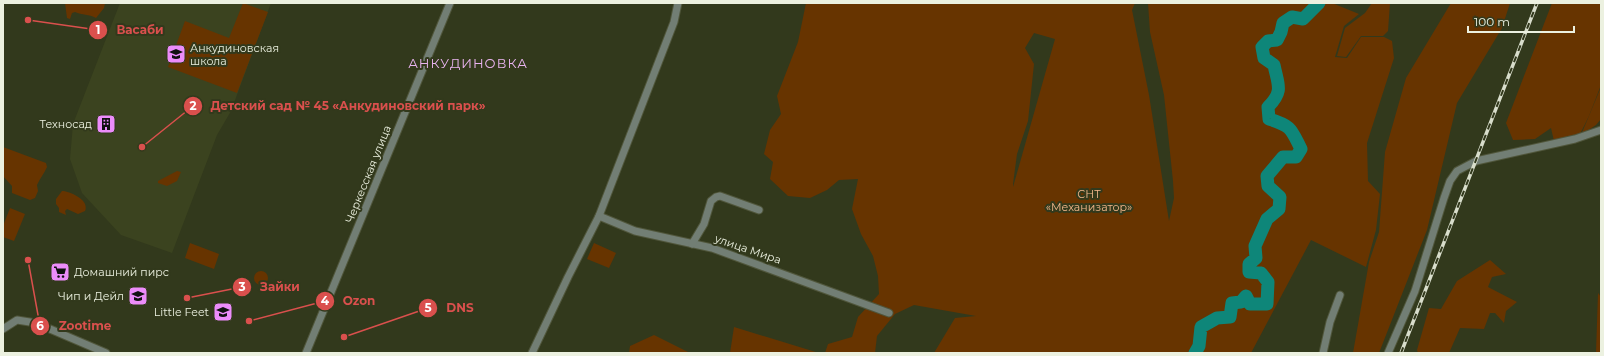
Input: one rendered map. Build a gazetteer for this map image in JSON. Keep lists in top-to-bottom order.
{
  "streets": {
    "street": ["Черкесская улица", "улица Мира"]
  },
  "districts": ["АНКУДИНОВКА"],
  "parks": ["СНТ «Механизатор»"],
  "places": {
    "other": [
      "Васаби",
      "Детский сад № 45 «Анкудиновский парк»",
      "Zootime",
      "Зайки",
      "Ozon",
      "DNS"
    ],
    "school or university": ["Анкудиновская школа", "Чип и Дейл", "Little Feet"],
    "building": ["Техносад"],
    "supermarket": ["Домашний пирс"]
  },
  "scale_bar": "100 m"
}
